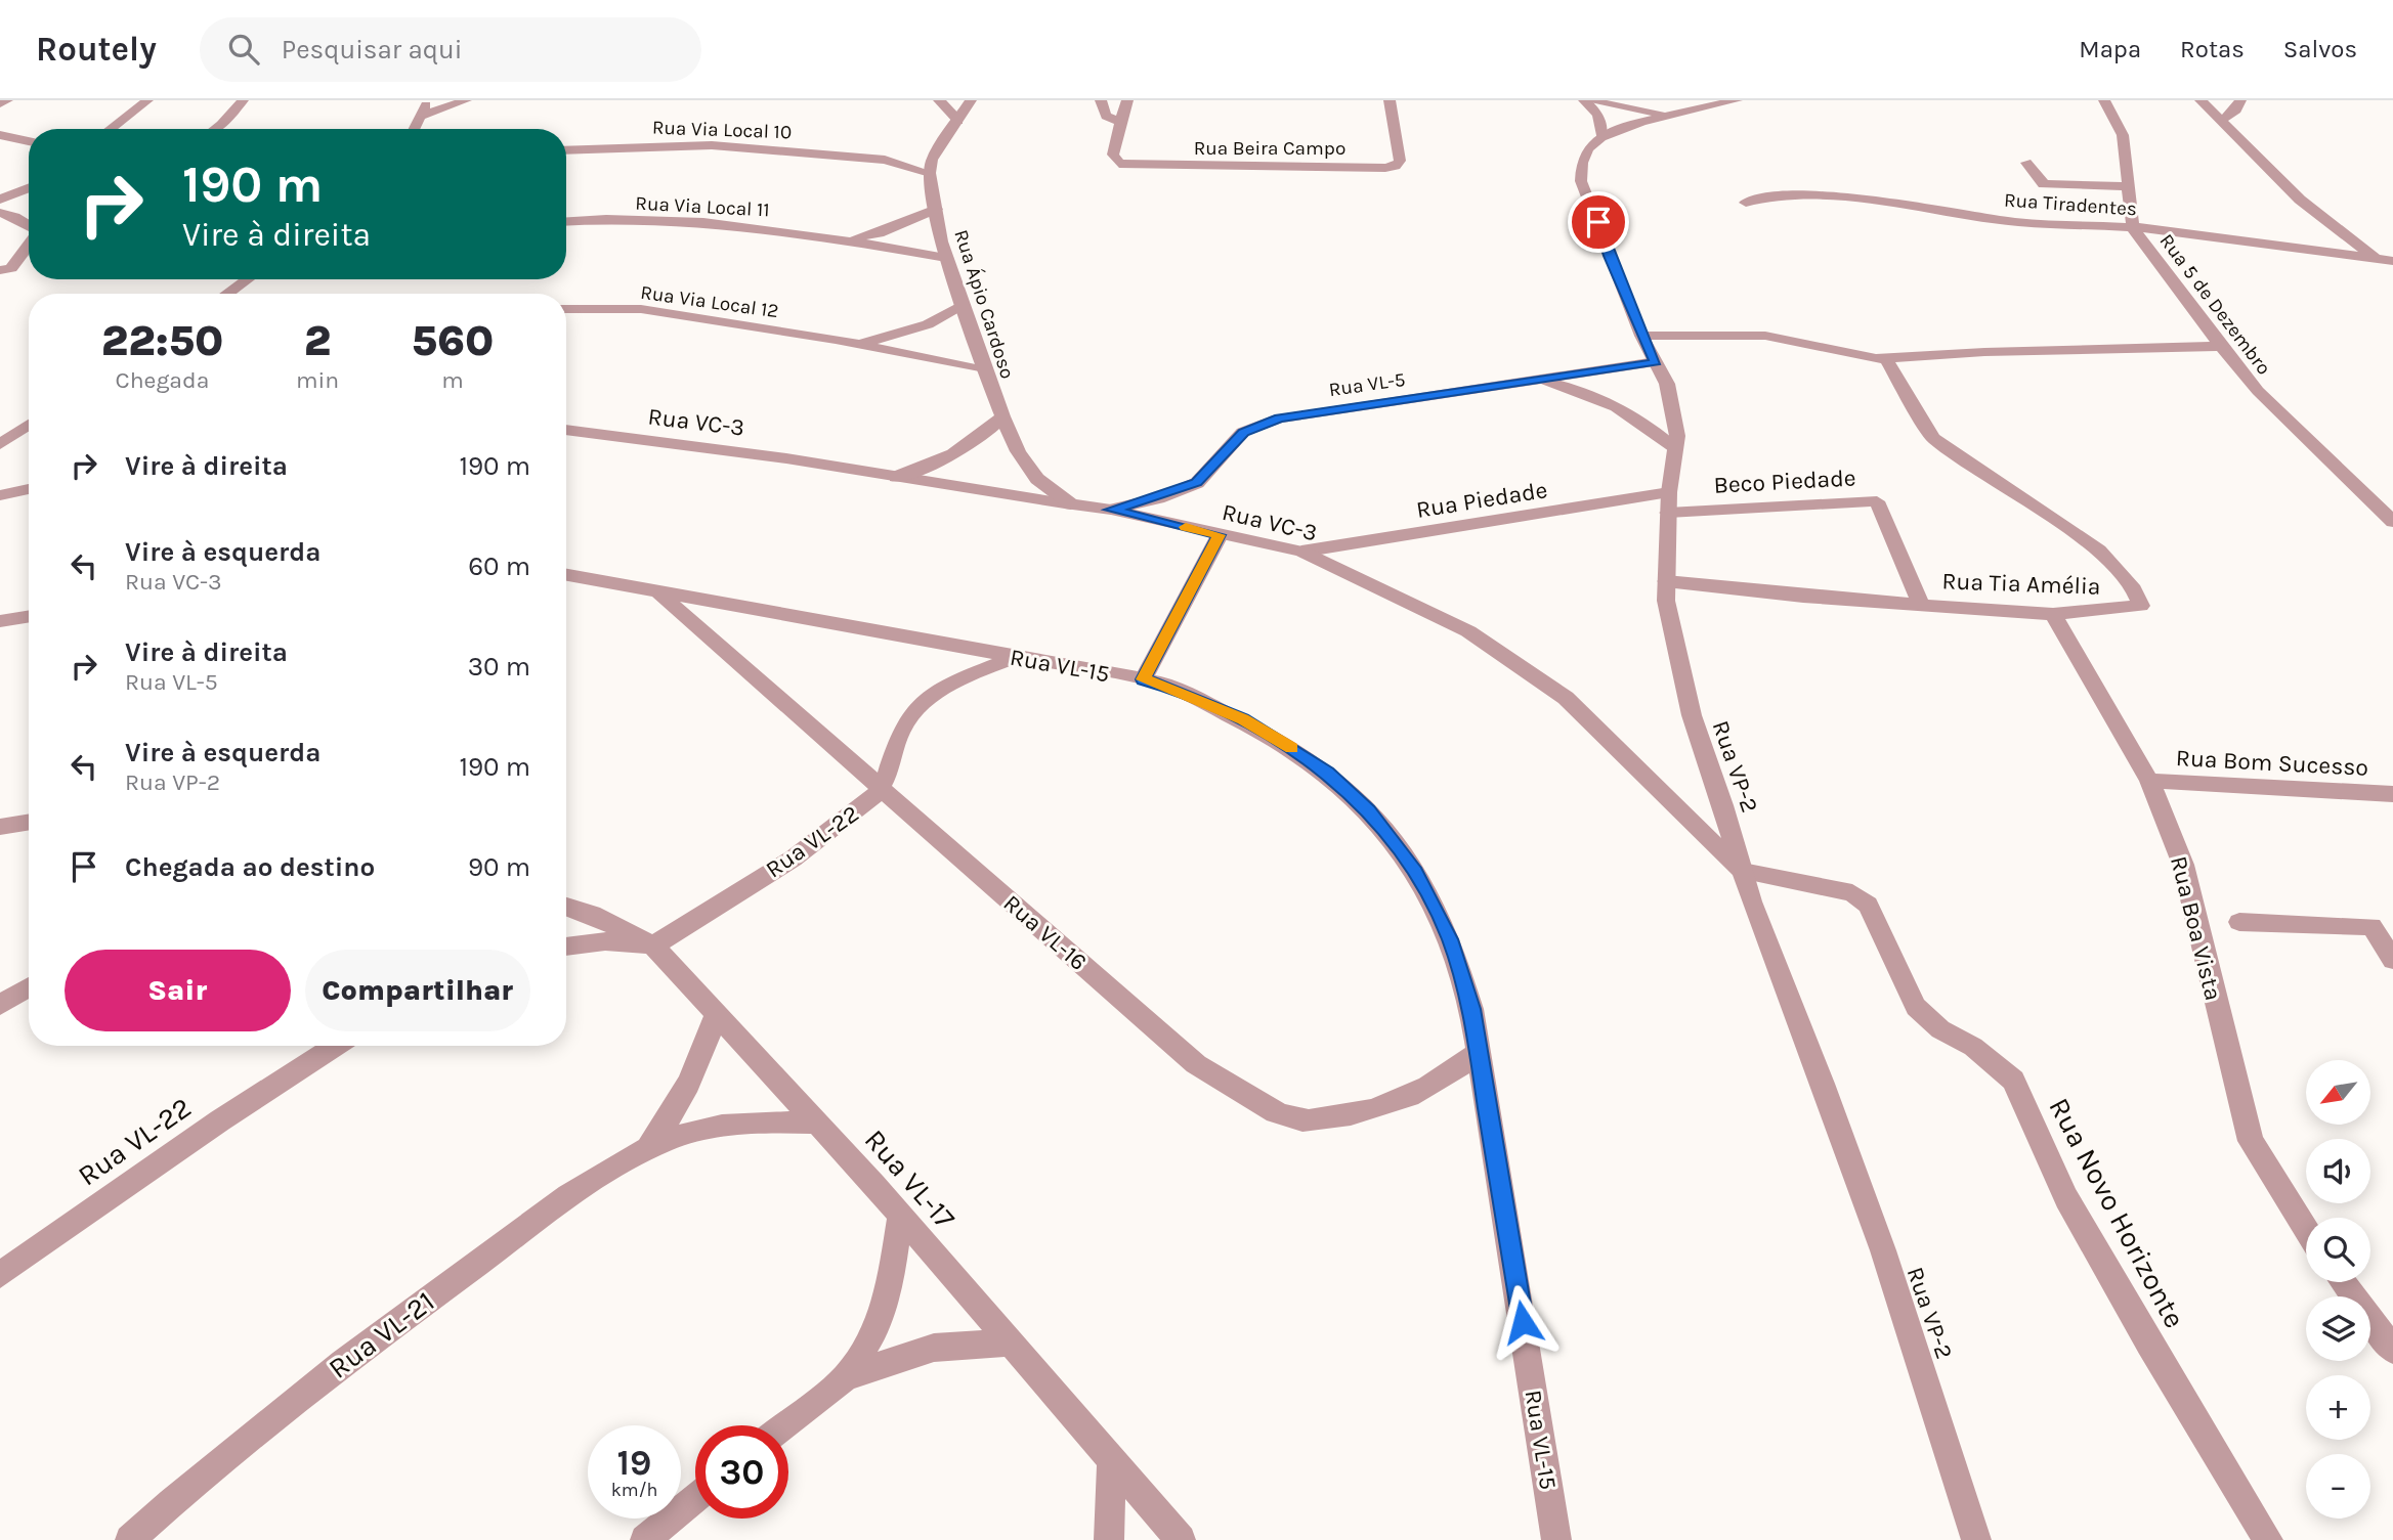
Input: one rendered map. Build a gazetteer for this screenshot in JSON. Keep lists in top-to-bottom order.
{
  "streets": {
    "street": [
      "Rua Via Local 10",
      "Rua Beira Campo",
      "Rua Tiradentes",
      "Rua Via Local 11",
      "Rua Via Local 12",
      "Rua Ápio Cardoso",
      "Rua 5 de Dezembro",
      "Rua VL-5",
      "Rua VC-3",
      "Beco Piedade",
      "Rua Piedade",
      "Rua Tia Amélia",
      "Rua VL-15",
      "Rua Bom Sucesso",
      "Rua VP-2",
      "Rua VL-22",
      "Rua Boa Vista",
      "Rua VL-16",
      "Rua VL-17",
      "Rua Novo Horizonte",
      "Rua VL-21"
    ]
  },
  "crossings": [
    ["Rua Via Local 10", "Rua Ápio Cardoso"],
    ["Rua Tiradentes", "Rua 5 de Dezembro"],
    ["Rua Via Local 11", "Rua Ápio Cardoso"],
    ["Rua Via Local 12", "Rua Ápio Cardoso"],
    ["Rua Ápio Cardoso", "Rua VC-3"],
    ["Rua VL-5", "Rua VC-3"],
    ["Rua VL-5", "Rua VP-2"],
    ["Rua VC-3", "Rua Piedade"],
    ["Rua VC-3", "Rua VP-2"],
    ["Rua VC-3", "Rua Novo Horizonte"],
    ["Beco Piedade", "Rua Piedade"],
    ["Beco Piedade", "Rua Tia Amélia"],
    ["Beco Piedade", "Rua VP-2"],
    ["Rua Piedade", "Rua VP-2"],
    ["Rua Tia Amélia", "Rua VP-2"],
    ["Rua Tia Amélia", "Rua Boa Vista"],
    ["Rua VL-15", "Rua VL-22"],
    ["Rua VL-15", "Rua VL-16"],
    ["Rua Bom Sucesso", "Rua Boa Vista"],
    ["Rua VP-2", "Rua Novo Horizonte"],
    ["Rua VL-22", "Rua VL-16"],
    ["Rua VL-22", "Rua VL-17"],
    ["Rua VL-17", "Rua VL-21"]
  ],
  "north": "bottom left",
  "page": {
    "header": "Routely",
    "search": "Pesquisar aqui",
    "nav": ["Mapa", "Rotas", "Salvos"],
    "turn": ["190 m", "Vire à direita"],
    "eta": [
      "22:50",
      "Chegada",
      "2",
      "min",
      "560",
      "m"
    ],
    "list": [
      {
        "name": "Vire à direita",
        "value": "190 m"
      },
      {
        "name": "Vire à esquerda",
        "note": "Rua VC-3",
        "value": "60 m"
      },
      {
        "name": "Vire à direita",
        "note": "Rua VL-5",
        "value": "30 m"
      },
      {
        "name": "Vire à esquerda",
        "note": "Rua VP-2",
        "value": "190 m"
      },
      {
        "name": "Chegada ao destino",
        "value": "90 m"
      }
    ],
    "buttons": ["Sair", "Compartilhar"],
    "map_buttons": ["+", "−"],
    "speed": "19 km/h",
    "limit": "30"
  }
}
